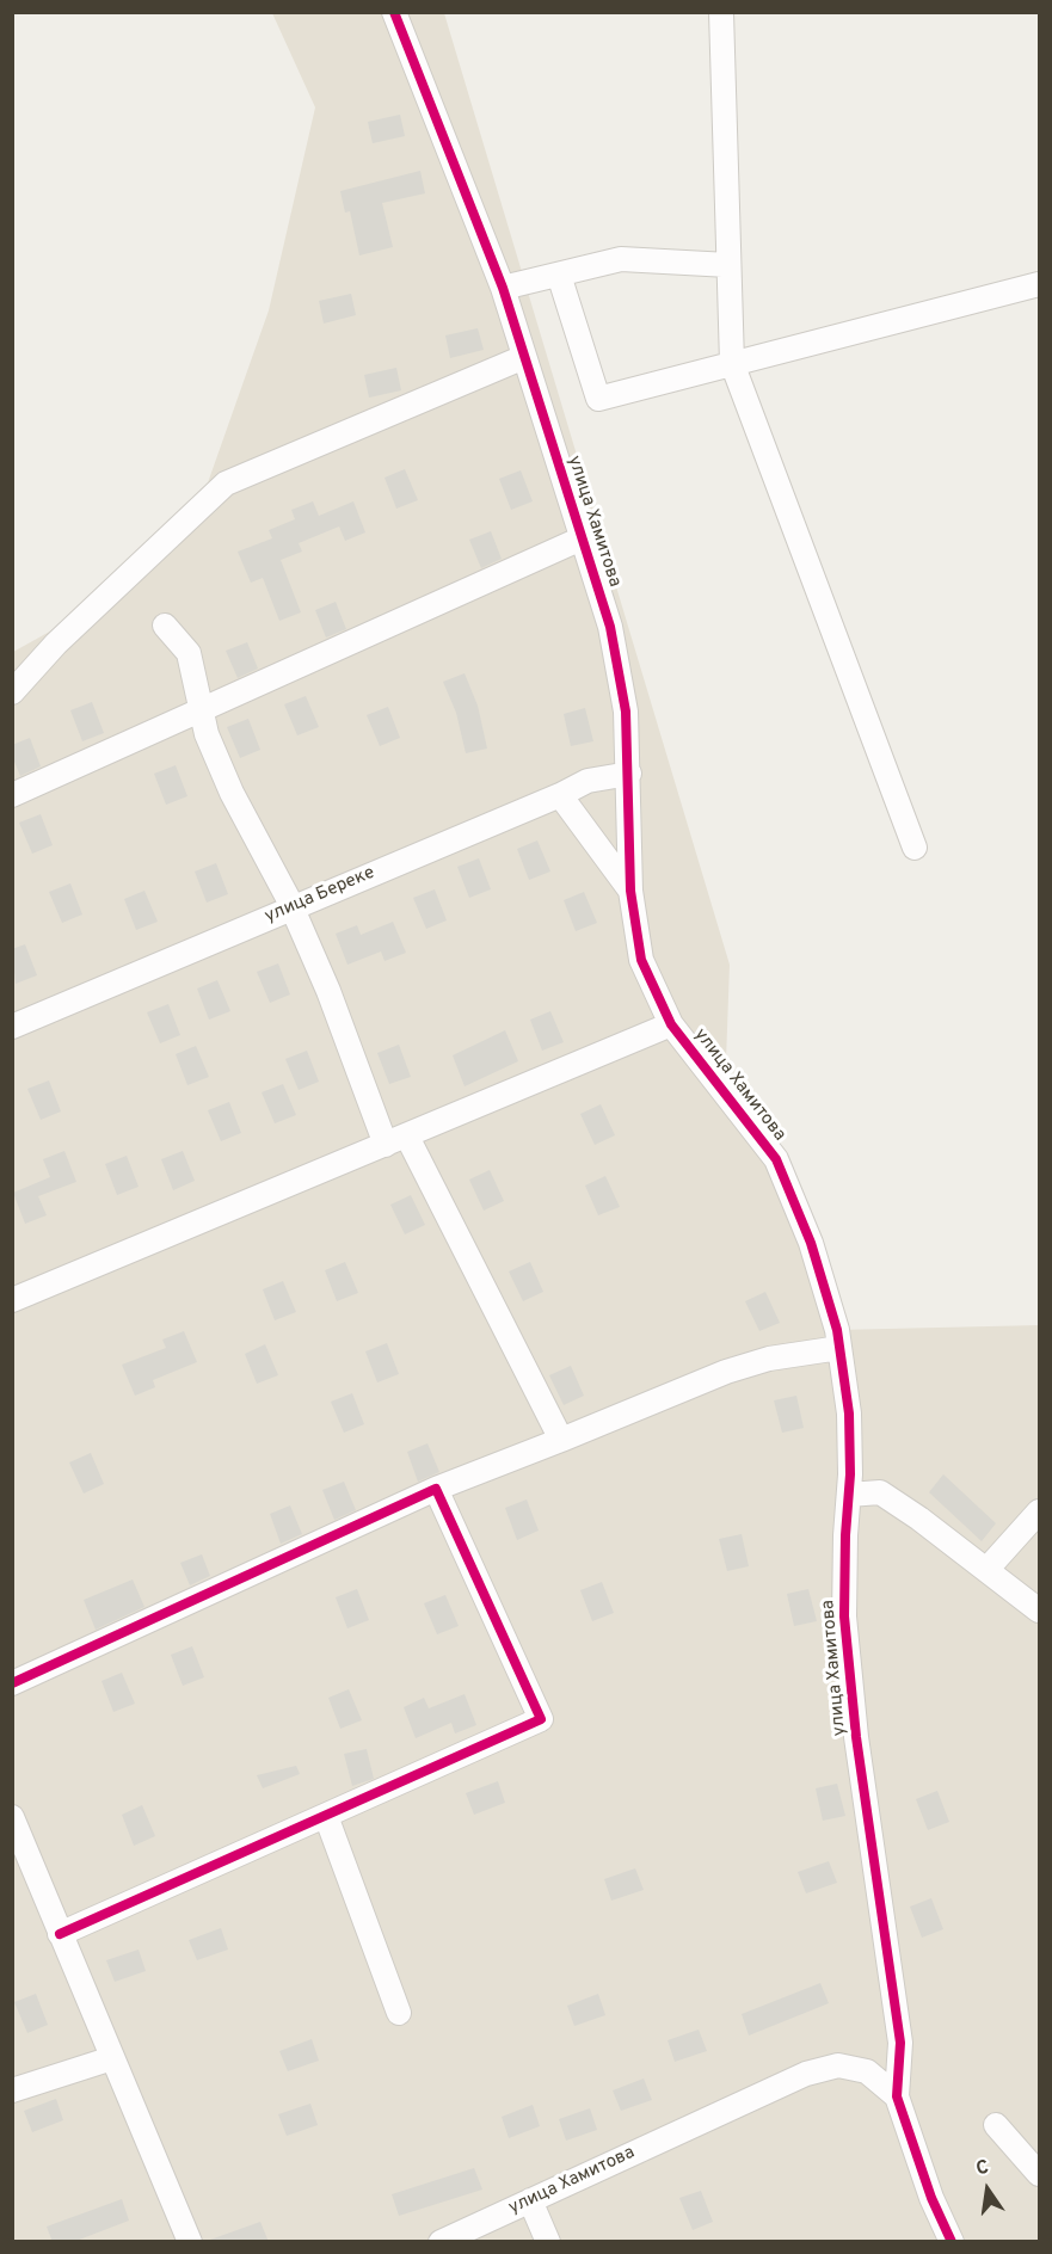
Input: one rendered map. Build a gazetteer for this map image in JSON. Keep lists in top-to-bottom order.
{
  "streets": {
    "street": ["улица Хамитова", "улица Береке"]
  },
  "crossings": [
    ["улица Хамитова", "улица Береке"]
  ],
  "north": "top"
}
